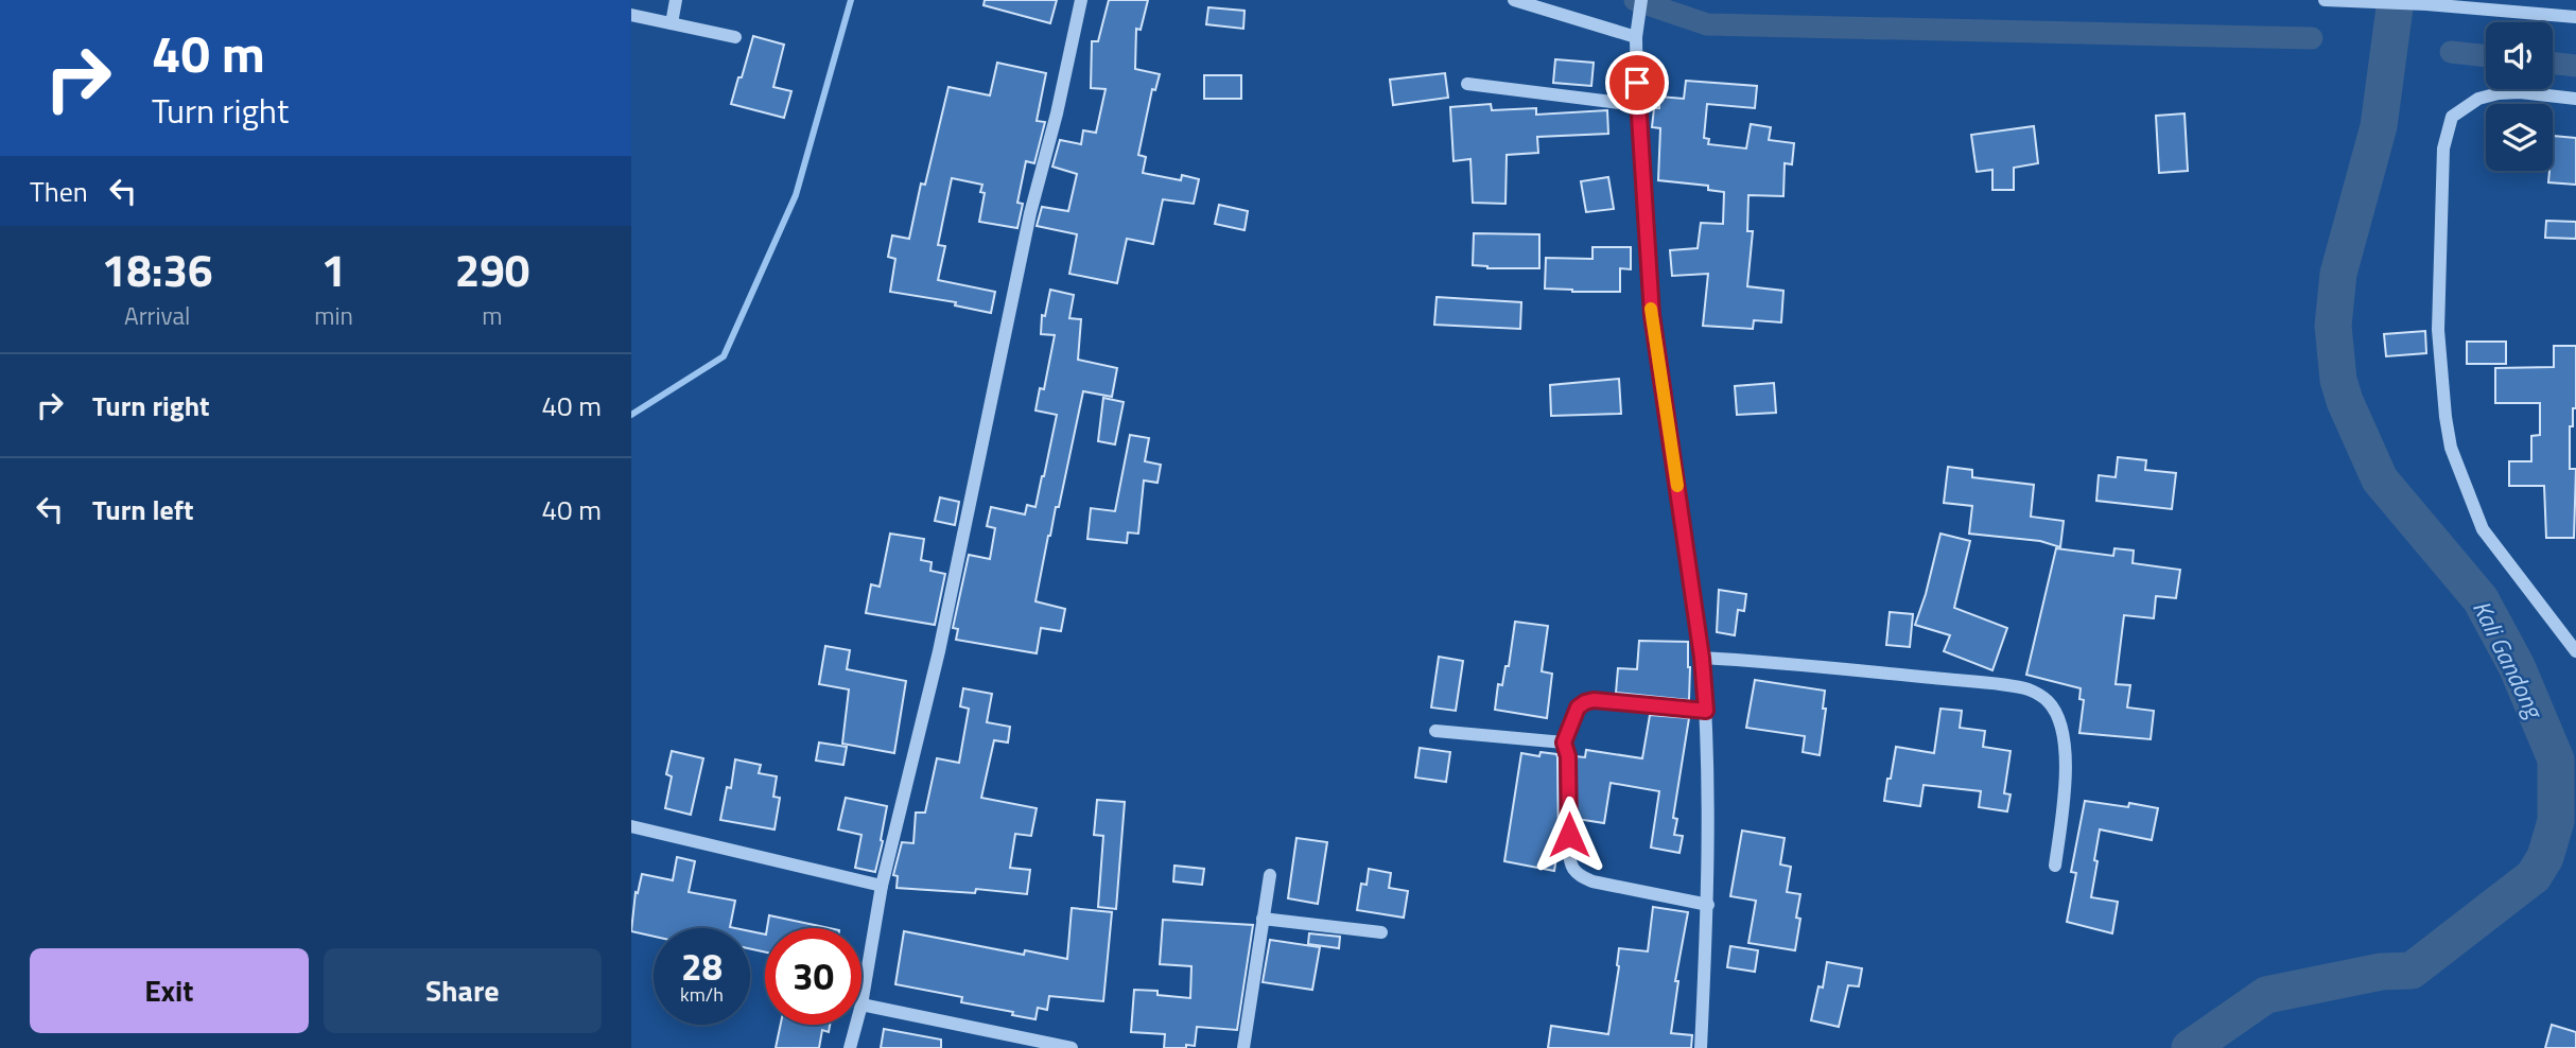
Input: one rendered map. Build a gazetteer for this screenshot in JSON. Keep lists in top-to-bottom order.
{
  "water": ["Kali Gandong"],
  "page": {
    "turn": ["40 m", "Turn right"],
    "then": "Then",
    "eta": [
      "18:36",
      "Arrival",
      "1",
      "min",
      "290",
      "m"
    ],
    "list": [
      {
        "name": "Turn right",
        "value": "40 m"
      },
      {
        "name": "Turn left",
        "value": "40 m"
      }
    ],
    "speed": "28 km/h",
    "limit": "30",
    "buttons": ["Exit", "Share"]
  }
}
